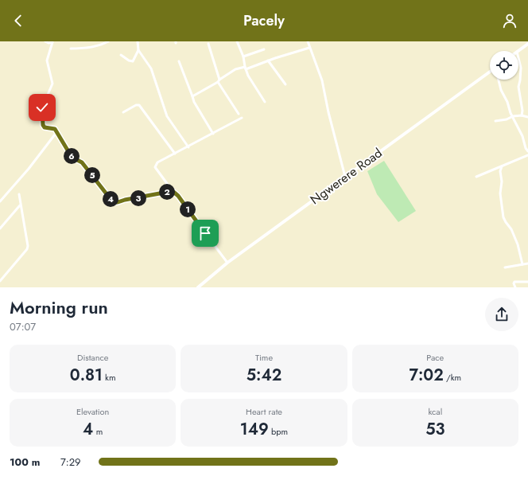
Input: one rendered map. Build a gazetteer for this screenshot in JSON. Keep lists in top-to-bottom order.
{
  "streets": {
    "main road": ["Ngwerere Road"]
  },
  "page": {
    "header": "Pacely",
    "pins": [
      "6",
      "5",
      "2",
      "3",
      "4",
      "1"
    ],
    "heading": ["Morning run", "07:07"],
    "stats": [
      ["Distance", "0.81 km"],
      ["Time", "5:42"],
      ["Pace", "7:02 /km"],
      ["Elevation", "4 m"],
      ["Heart rate", "149 bpm"],
      ["kcal", "53"]
    ],
    "list": [
      {
        "name": "100 m",
        "note": "7:29"
      }
    ]
  }
}
